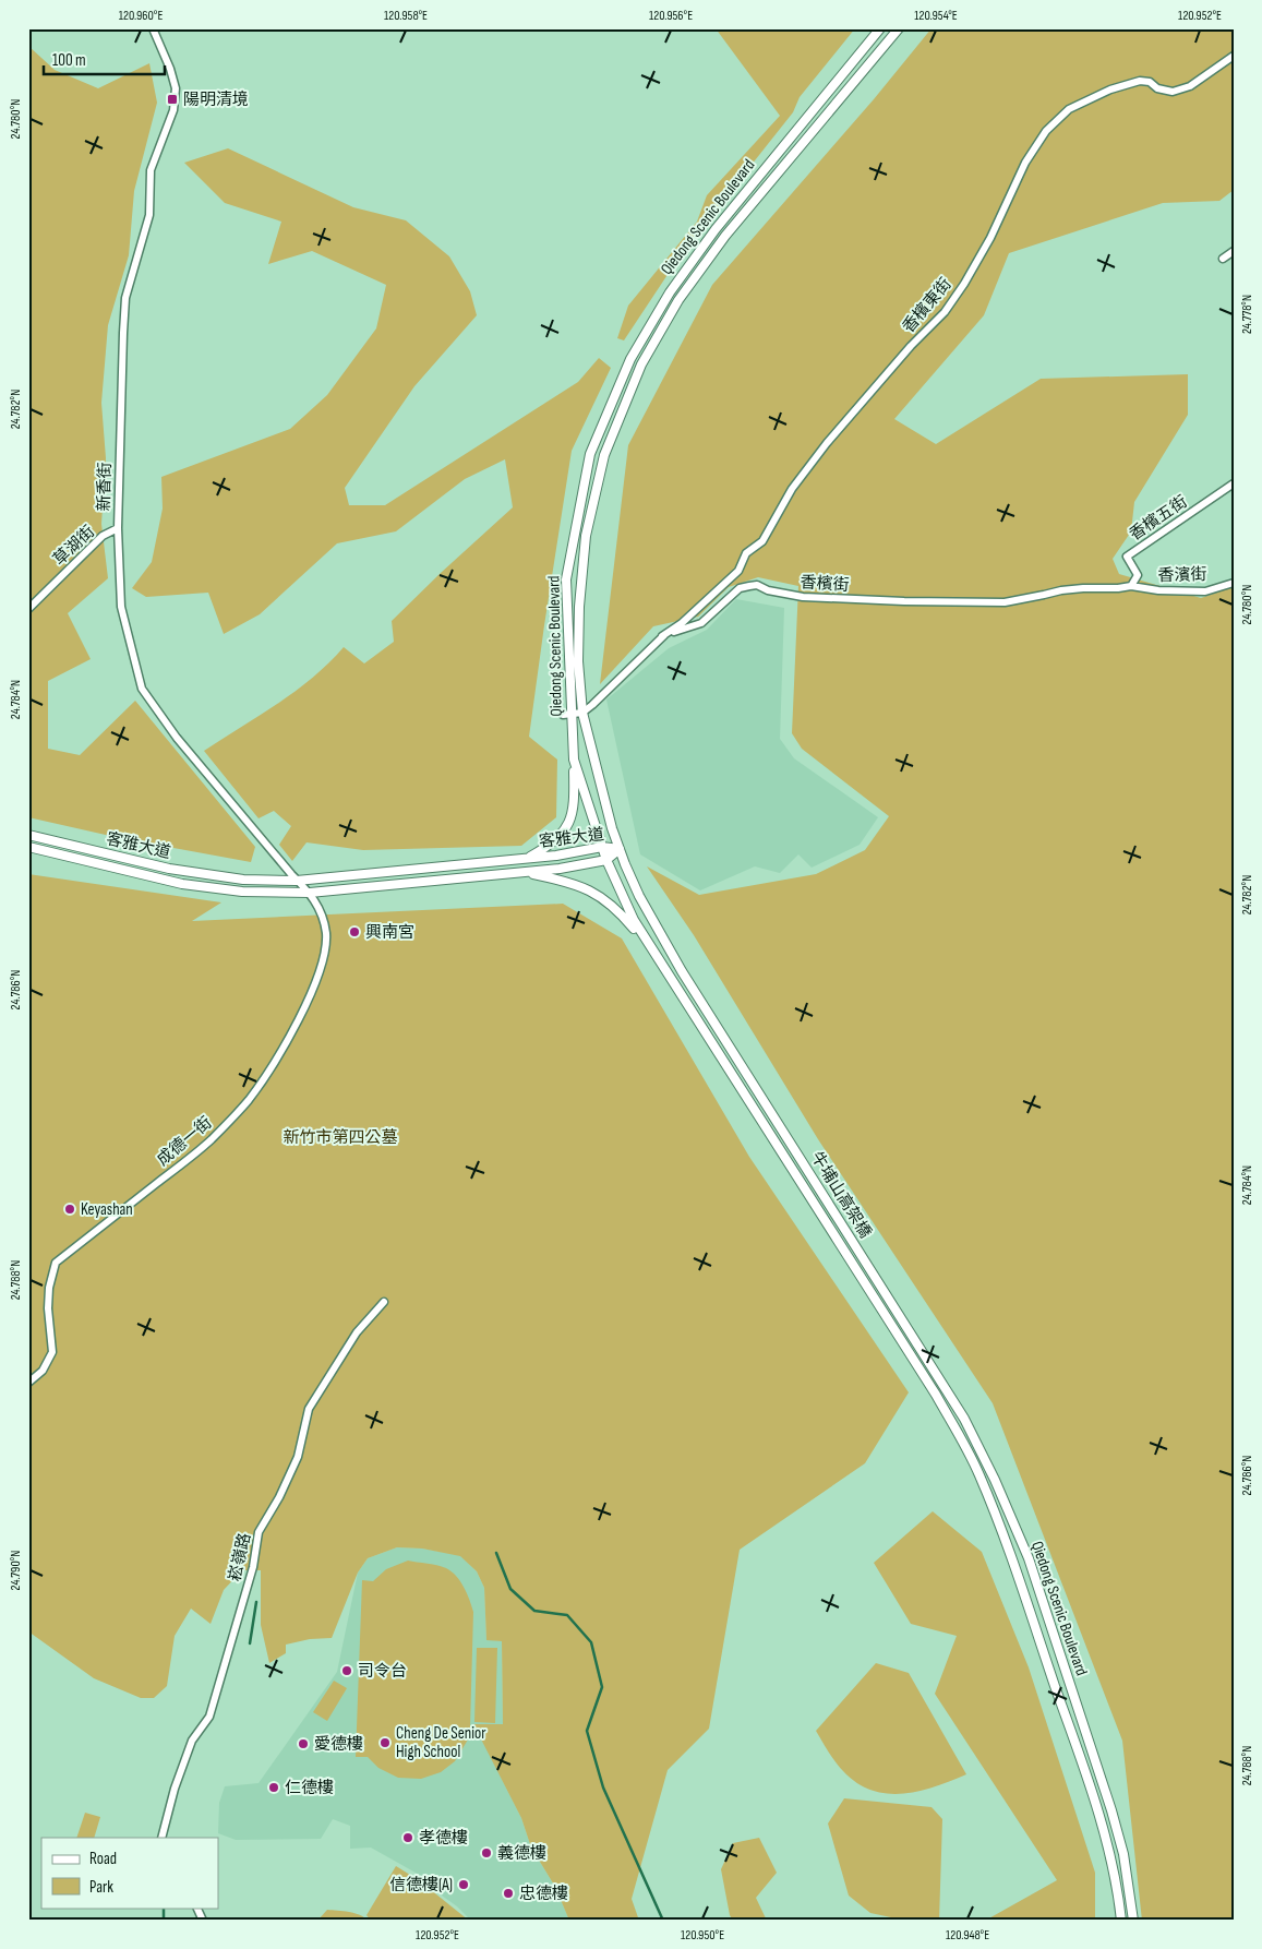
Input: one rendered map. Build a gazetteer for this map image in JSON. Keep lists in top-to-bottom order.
{
  "streets": {
    "street": [
      "Qiedong Scenic Boulevard",
      "香檳東街",
      "新香街",
      "香檳五街",
      "草湖街",
      "香濱街",
      "香檳街",
      "客雅大道",
      "成德一街",
      "牛埔山高架橋",
      "崧嶺路"
    ]
  },
  "crossings": [
    ["Qiedong Scenic Boulevard", "香檳街"],
    ["Qiedong Scenic Boulevard", "客雅大道"],
    ["Qiedong Scenic Boulevard", "牛埔山高架橋"],
    ["香檳東街", "香檳街"],
    ["新香街", "草湖街"],
    ["新香街", "客雅大道"],
    ["新香街", "成德一街"],
    ["香檳五街", "香濱街"],
    ["香檳五街", "香檳街"],
    ["香濱街", "香檳街"],
    ["客雅大道", "成德一街"]
  ],
  "parks": ["新竹市第四公墓"],
  "places": {
    "transit": ["陽明清境"],
    "other": [
      "興南宮",
      "Keyashan",
      "司令台",
      "Cheng De Senior High School",
      "愛德樓",
      "仁德樓",
      "孝德樓",
      "義德樓",
      "信德樓(A)",
      "忠德樓"
    ]
  },
  "legend": ["Road", "Park"],
  "scale_bar": "100 m",
  "coordinates": [
    "120.960°E",
    "120.958°E",
    "120.956°E",
    "120.954°E",
    "120.952°E",
    "24.780°N",
    "24.778°N",
    "24.782°N",
    "24.784°N",
    "24.786°N",
    "24.788°N",
    "24.790°N",
    "120.950°E",
    "120.948°E"
  ]
}
